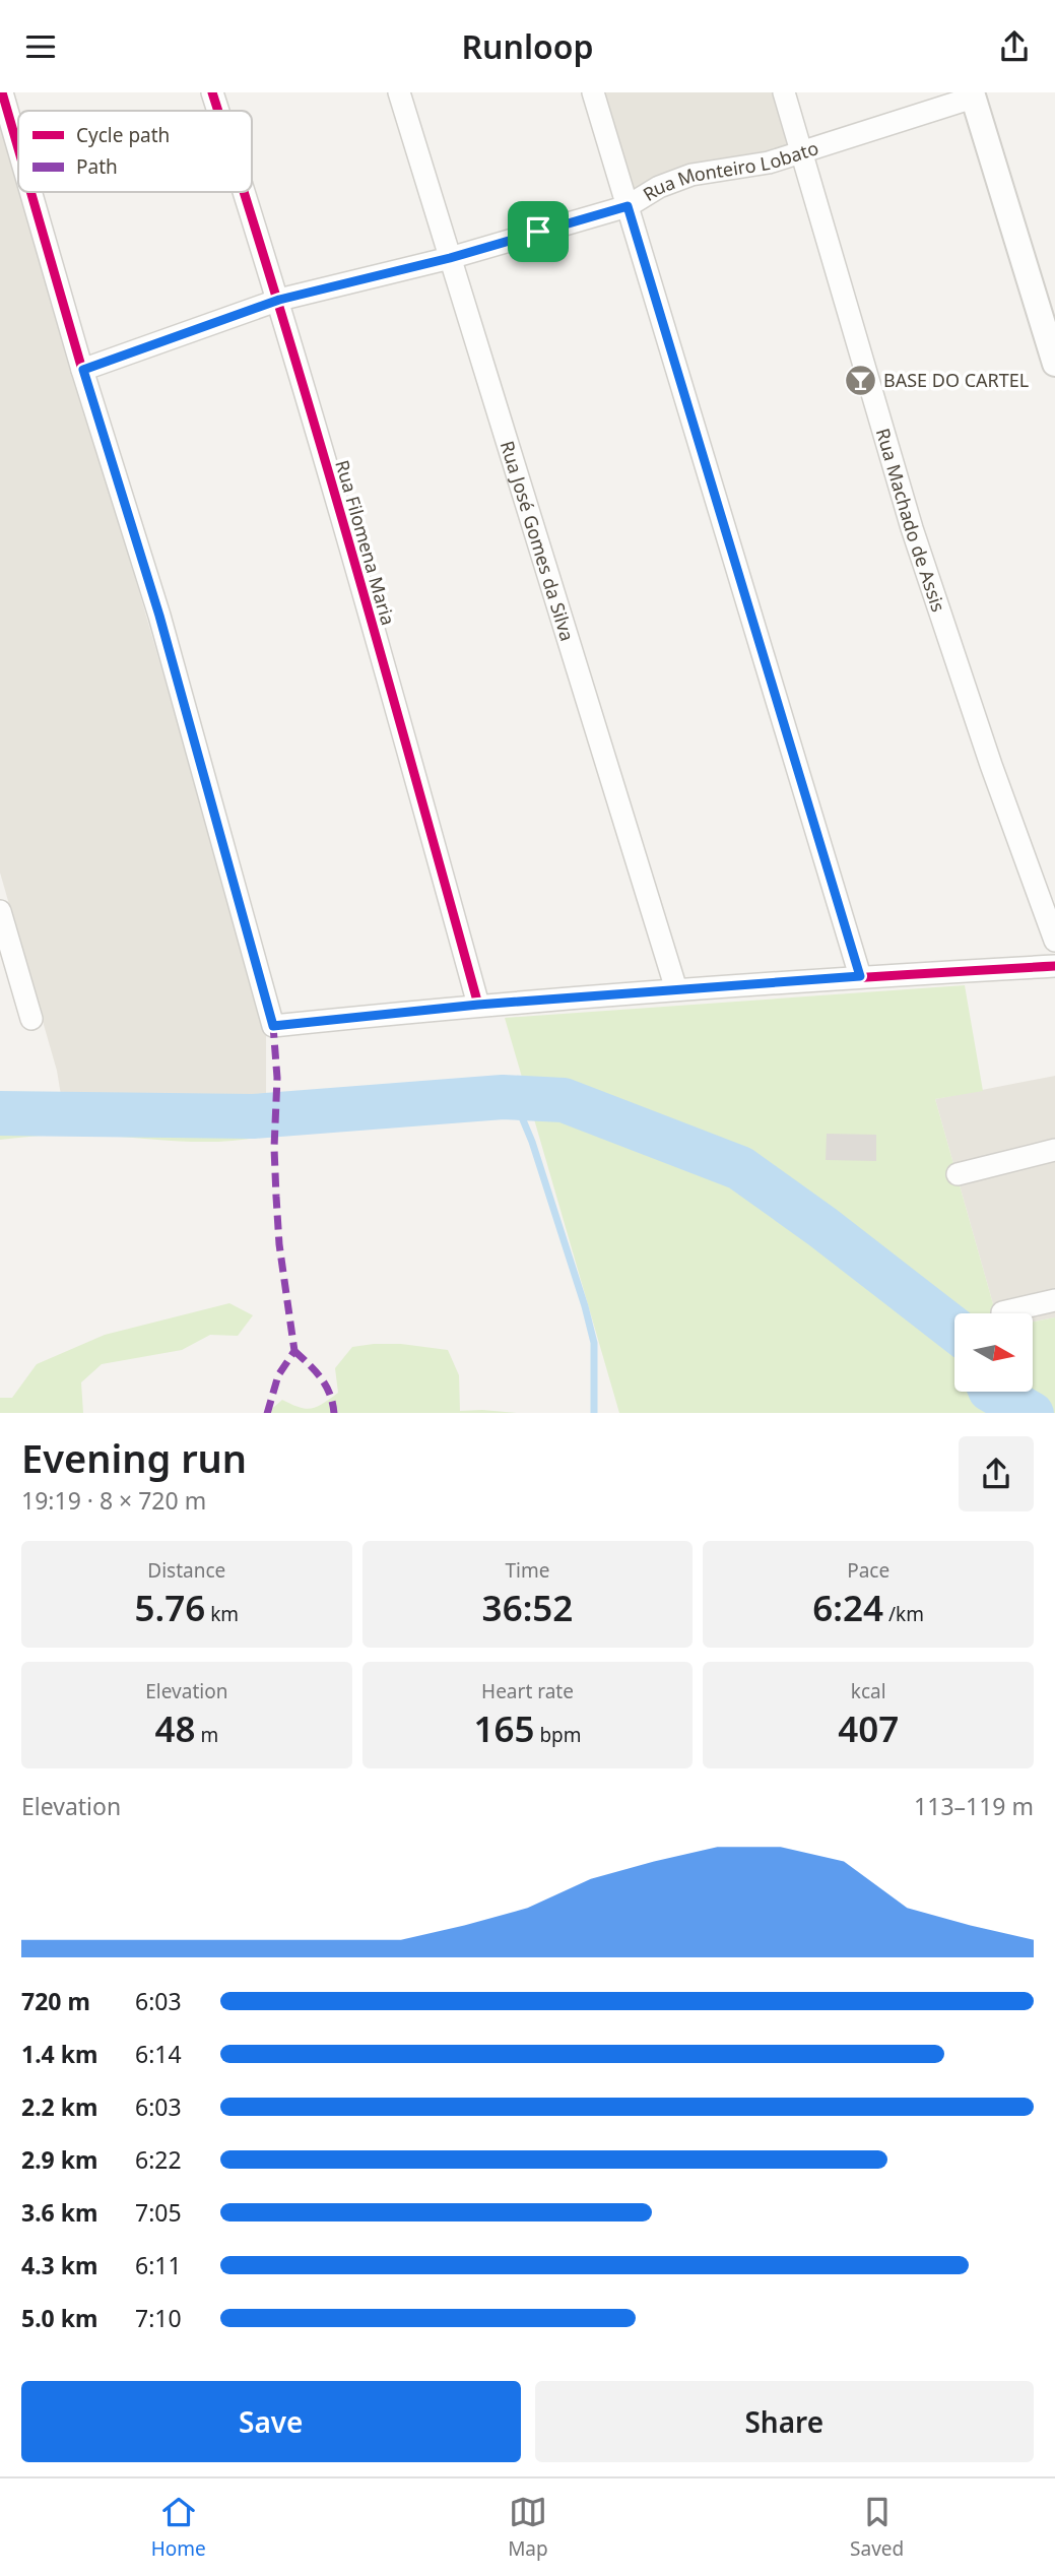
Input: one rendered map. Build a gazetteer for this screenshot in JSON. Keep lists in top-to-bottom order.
{
  "streets": {
    "street": [
      "Rua Monteiro Lobato",
      "Rua Machado de Assis",
      "Rua José Gomes da Silva",
      "Rua Filomena Maria"
    ]
  },
  "crossings": [
    ["Rua Monteiro Lobato", "Rua Machado de Assis"],
    ["Rua Monteiro Lobato", "Rua José Gomes da Silva"],
    ["Rua Monteiro Lobato", "Rua Filomena Maria"]
  ],
  "places": {
    "bar": ["BASE DO CARTEL"]
  },
  "legend": ["Cycle path", "Path"],
  "north": "right",
  "page": {
    "header": "Runloop",
    "heading": ["Evening run", "19:19 · 8 × 720 m"],
    "stats": [
      ["Distance", "5.76 km"],
      ["Time", "36:52"],
      ["Pace", "6:24 /km"],
      ["Elevation", "48 m"],
      ["Heart rate", "165 bpm"],
      ["kcal", "407"]
    ],
    "chart": ["Elevation", "113–119 m"],
    "list": [
      {
        "name": "720 m",
        "note": "6:03"
      },
      {
        "name": "1.4 km",
        "note": "6:14"
      },
      {
        "name": "2.2 km",
        "note": "6:03"
      },
      {
        "name": "2.9 km",
        "note": "6:22"
      },
      {
        "name": "3.6 km",
        "note": "7:05"
      },
      {
        "name": "4.3 km",
        "note": "6:11"
      },
      {
        "name": "5.0 km",
        "note": "7:10"
      }
    ],
    "buttons": ["Save", "Share"],
    "tabs": ["Home", "Map", "Saved"]
  }
}
